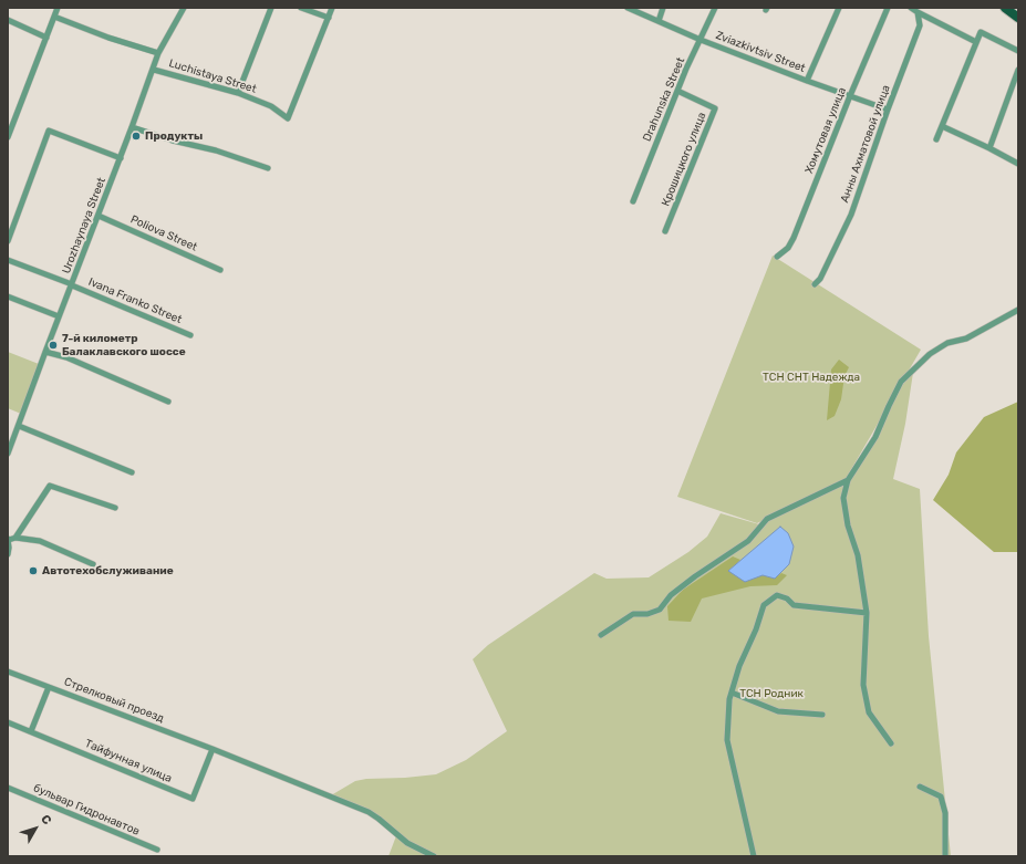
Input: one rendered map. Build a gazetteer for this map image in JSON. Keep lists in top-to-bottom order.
{
  "streets": {
    "street": [
      "Zviazkivtsiv Street",
      "Luchistaya Street",
      "Drahunska Street",
      "Хомутовая улица",
      "Анны Ахматовой улица",
      "Крошицкого улица",
      "Urozhaynaya Street",
      "Poliova Street",
      "Ivana Franko Street",
      "Стрелковый проезд",
      "Тайфунная улица",
      "бульвар Гидронавтов"
    ]
  },
  "crossings": [
    ["Zviazkivtsiv Street", "Drahunska Street"],
    ["Zviazkivtsiv Street", "Хомутовая улица"],
    ["Zviazkivtsiv Street", "Анны Ахматовой улица"],
    ["Luchistaya Street", "Urozhaynaya Street"],
    ["Drahunska Street", "Крошицкого улица"],
    ["Urozhaynaya Street", "Poliova Street"],
    ["Urozhaynaya Street", "Ivana Franko Street"],
    ["Стрелковый проезд", "Тайфунная улица"]
  ],
  "parks": ["ТСН СНТ Надежда", "ТСН Родник"],
  "places": ["Продукты", "7-й километр Балаклавского шоссе", "Автотехобслуживание"],
  "north": "top right"
}
